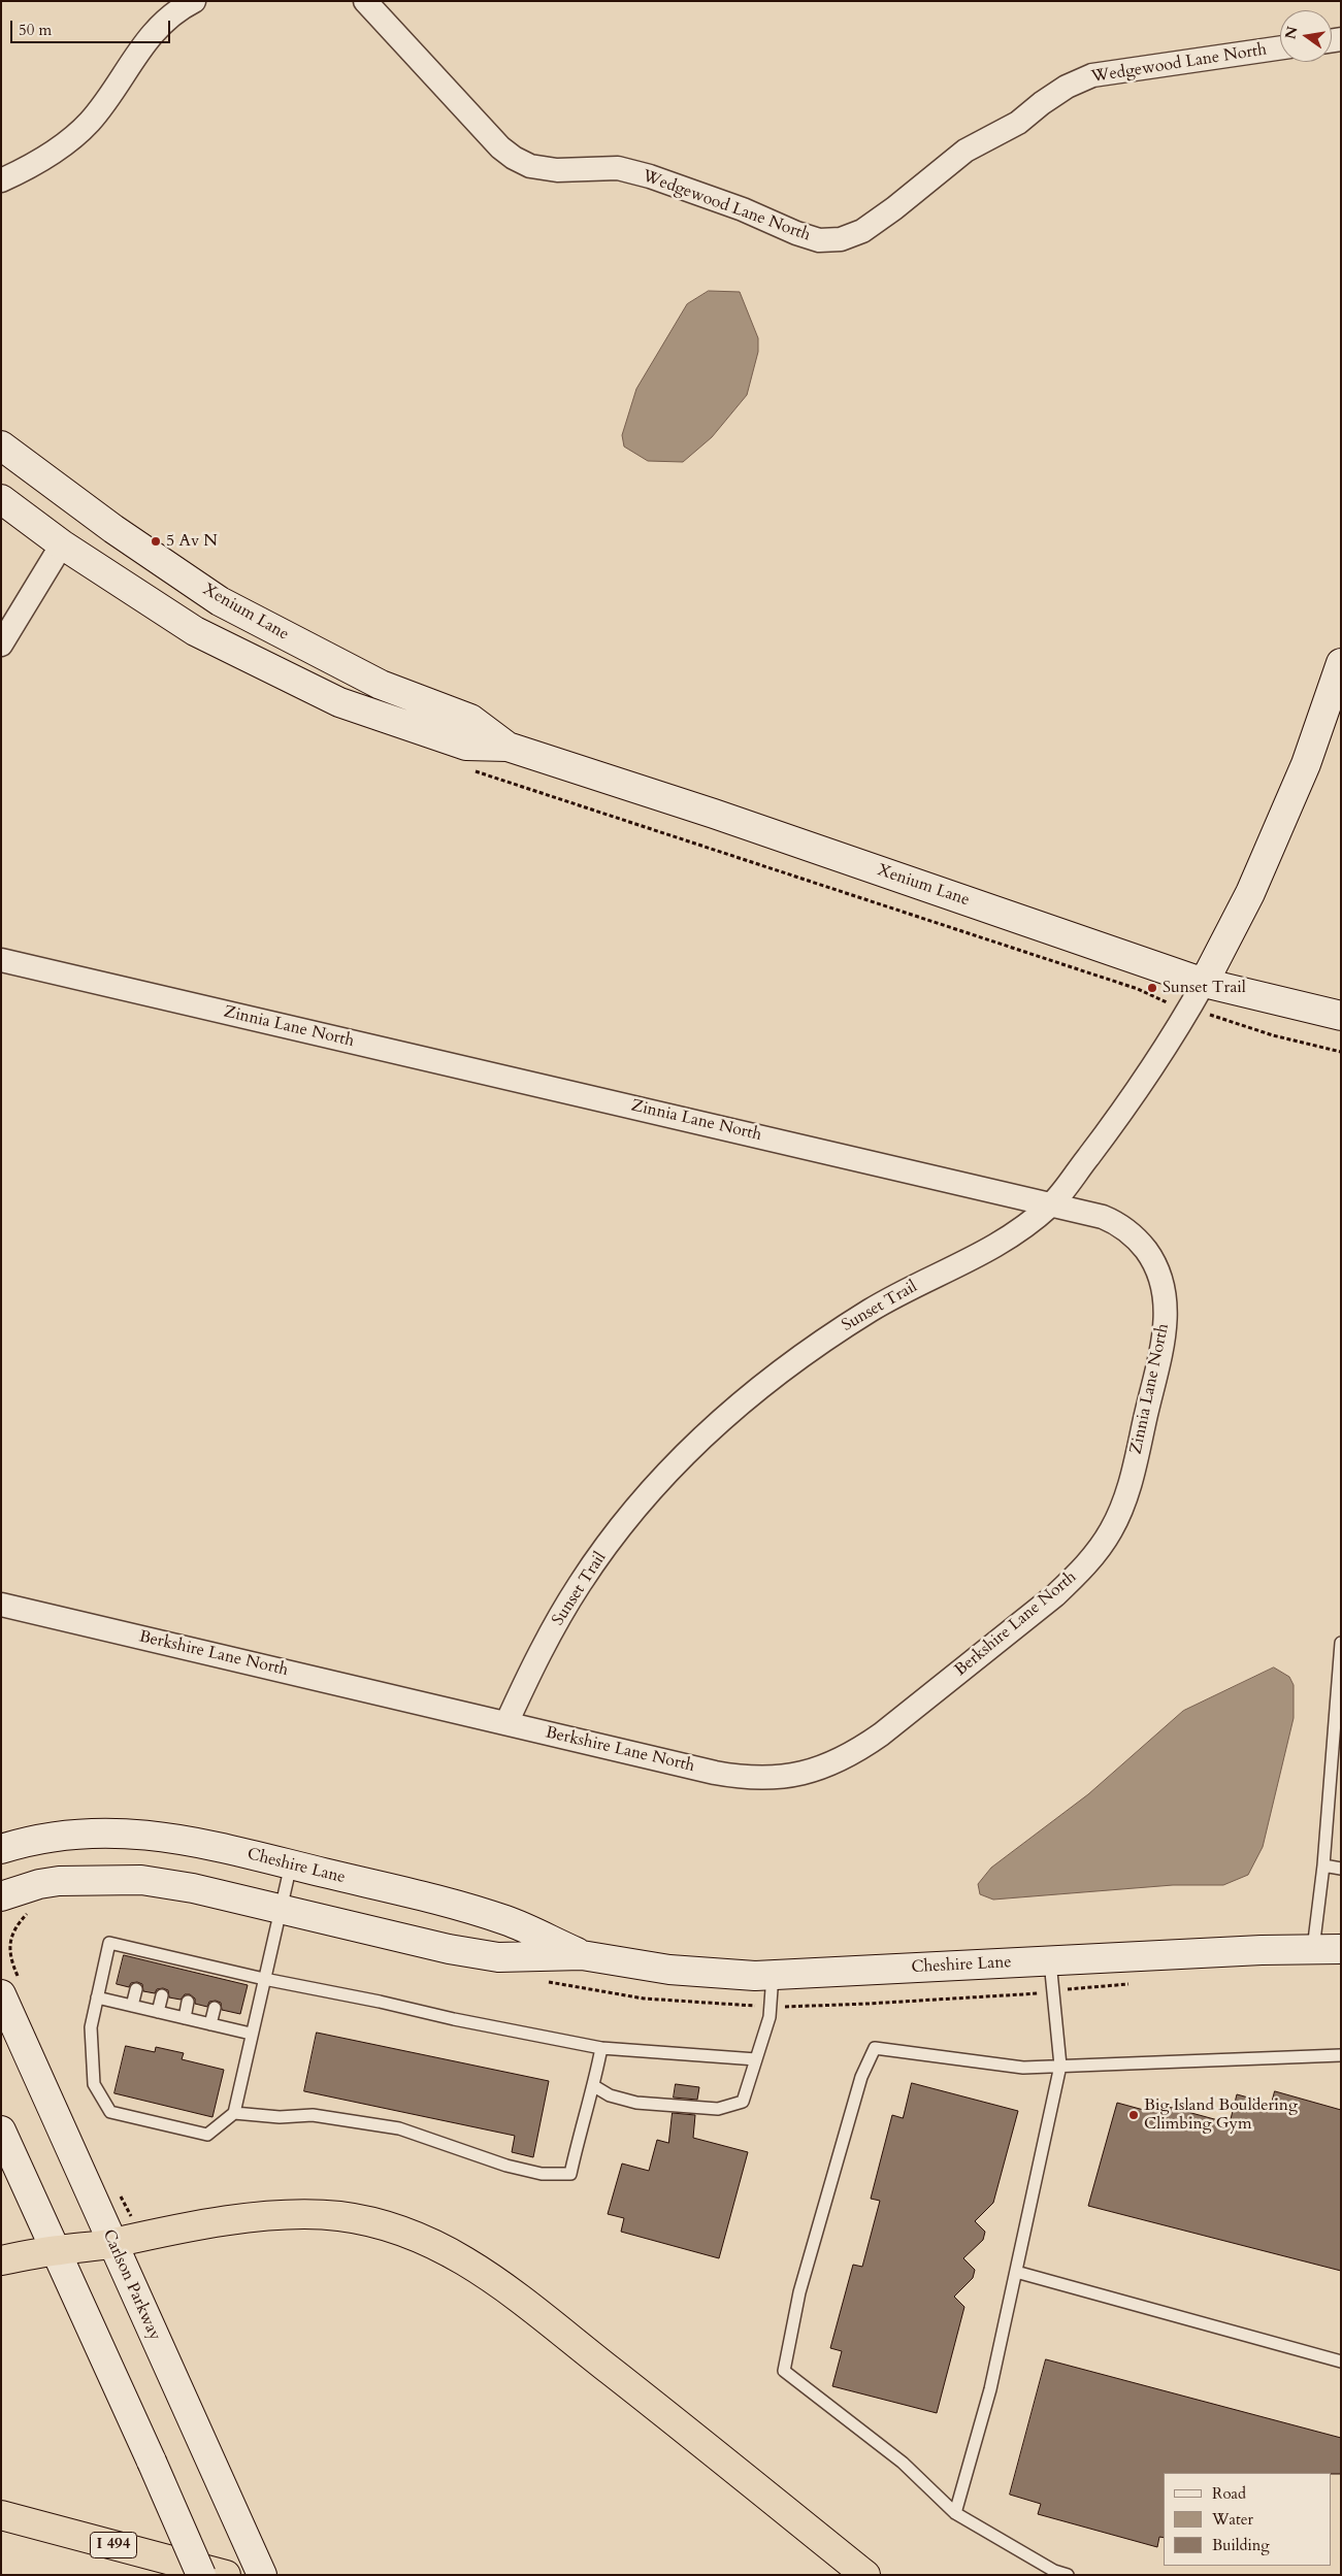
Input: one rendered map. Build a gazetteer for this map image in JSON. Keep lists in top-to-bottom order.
{
  "streets": {
    "highway": ["I 494"],
    "main road": [
      "Xenium Lane",
      "Sunset Trail",
      "Cheshire Lane",
      "Carlson Parkway"
    ],
    "street": ["Wedgewood Lane North", "Zinnia Lane North", "Berkshire Lane North"]
  },
  "crossings": [
    ["Xenium Lane", "Sunset Trail"],
    ["Zinnia Lane North", "Sunset Trail"],
    ["Zinnia Lane North", "Berkshire Lane North"],
    ["Sunset Trail", "Berkshire Lane North"]
  ],
  "places": ["5 Av N", "Sunset Trail", "Big Island Bouldering Climbing Gym"],
  "legend": ["Road", "Water", "Building"],
  "scale_bar": "50 m",
  "north": "left"
}
